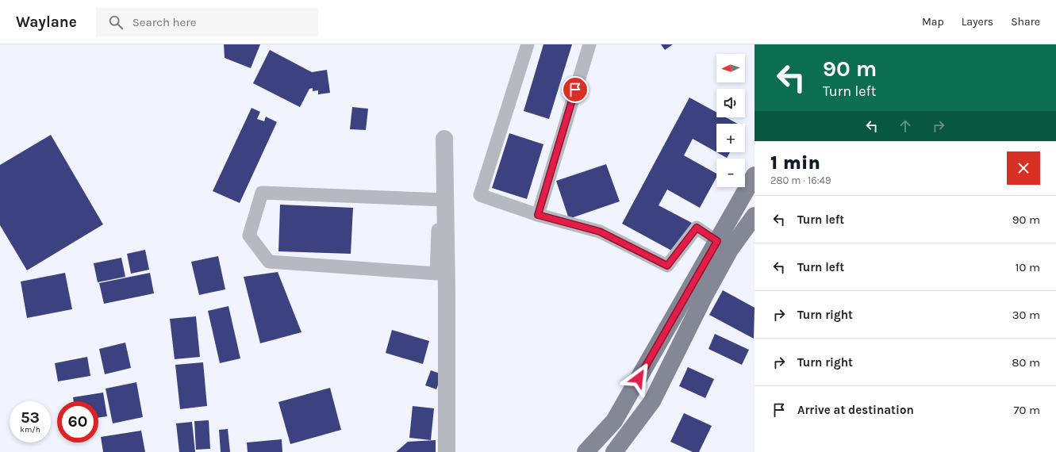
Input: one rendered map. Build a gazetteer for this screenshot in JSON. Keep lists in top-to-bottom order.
{
  "north": "left",
  "page": {
    "header": "Waylane",
    "search": "Search here",
    "nav": ["Map", "Layers", "Share"],
    "turn": ["90 m", "Turn left"],
    "map_buttons": ["+", "−"],
    "heading": ["1 min", "280 m · 16:49"],
    "list": [
      {
        "name": "Turn left",
        "value": "90 m"
      },
      {
        "name": "Turn left",
        "value": "10 m"
      },
      {
        "name": "Turn right",
        "value": "30 m"
      },
      {
        "name": "Turn right",
        "value": "80 m"
      },
      {
        "name": "Arrive at destination",
        "value": "70 m"
      }
    ],
    "speed": "53 km/h",
    "limit": "60"
  }
}
